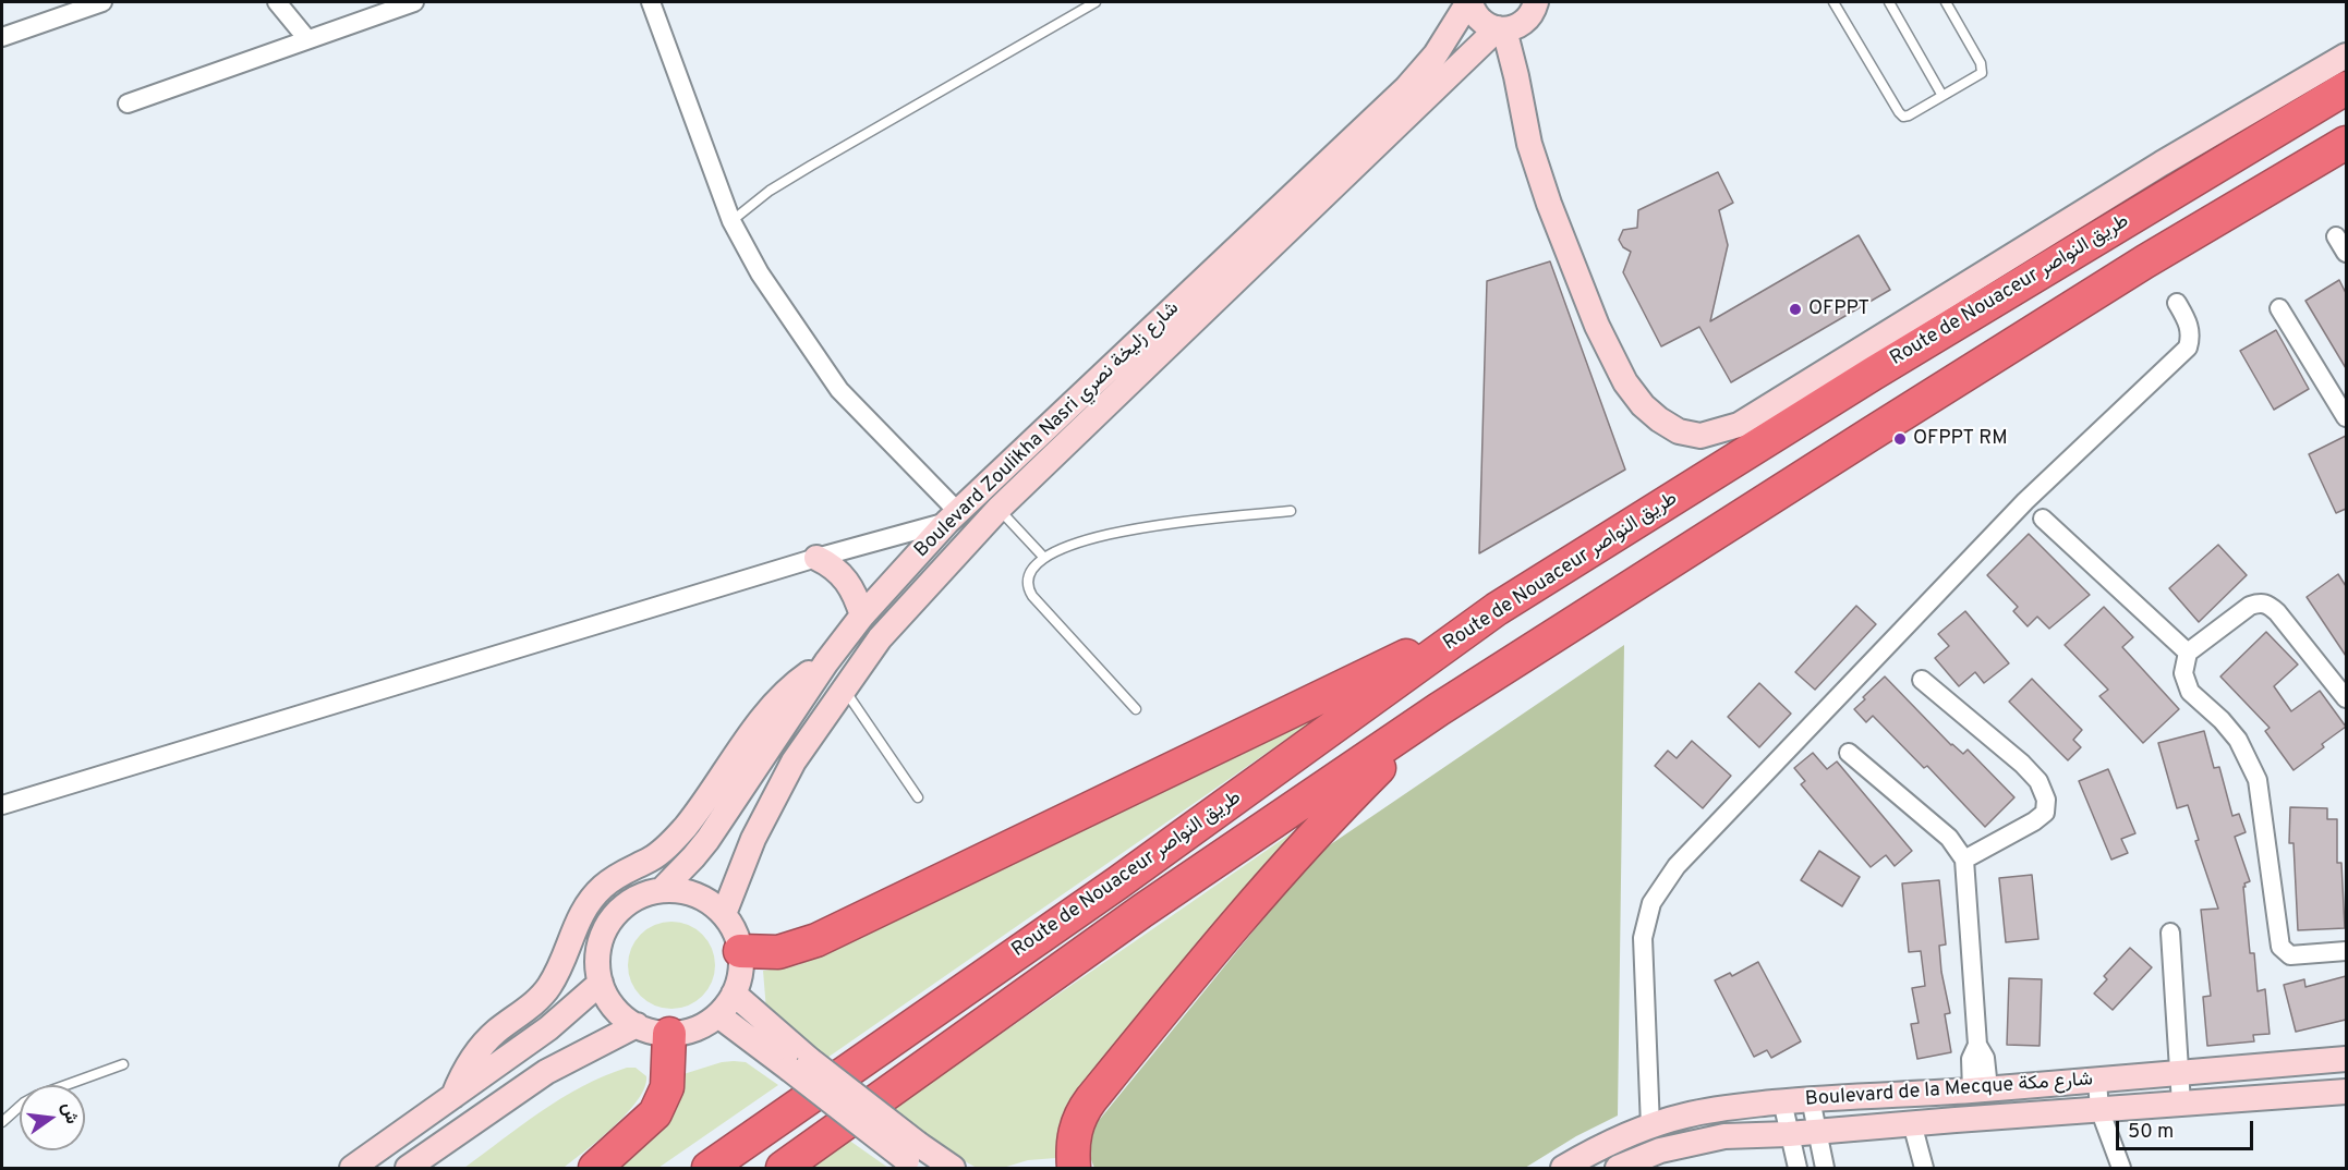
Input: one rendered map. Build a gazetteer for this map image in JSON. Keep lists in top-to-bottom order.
{
  "streets": {
    "highway": ["Route de Nouaceur طريق النواصر"],
    "street": ["Boulevard Zoulikha Nasri شارع زليخة نصري", "Boulevard de la Mecque شارع مكة"]
  },
  "places": ["OFPPT", "OFPPT RM"],
  "scale_bar": "50 m",
  "north": "right"
}
